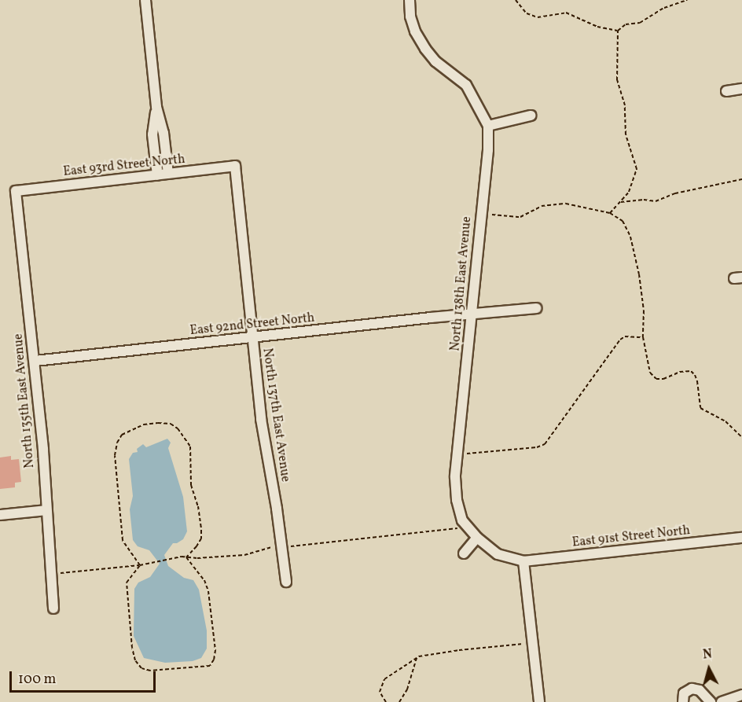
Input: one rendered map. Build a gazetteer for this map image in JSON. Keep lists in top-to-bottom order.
{
  "streets": {
    "street": [
      "East 93rd Street North",
      "North 138th East Avenue",
      "East 92nd Street North",
      "North 135th East Avenue",
      "North 137th East Avenue",
      "East 91st Street North"
    ]
  },
  "crossings": [
    ["East 93rd Street North", "North 135th East Avenue"],
    ["East 93rd Street North", "North 137th East Avenue"],
    ["North 138th East Avenue", "East 92nd Street North"],
    ["North 138th East Avenue", "East 91st Street North"],
    ["East 92nd Street North", "North 135th East Avenue"],
    ["East 92nd Street North", "North 137th East Avenue"]
  ],
  "scale_bar": "100 m",
  "north": "top"
}
